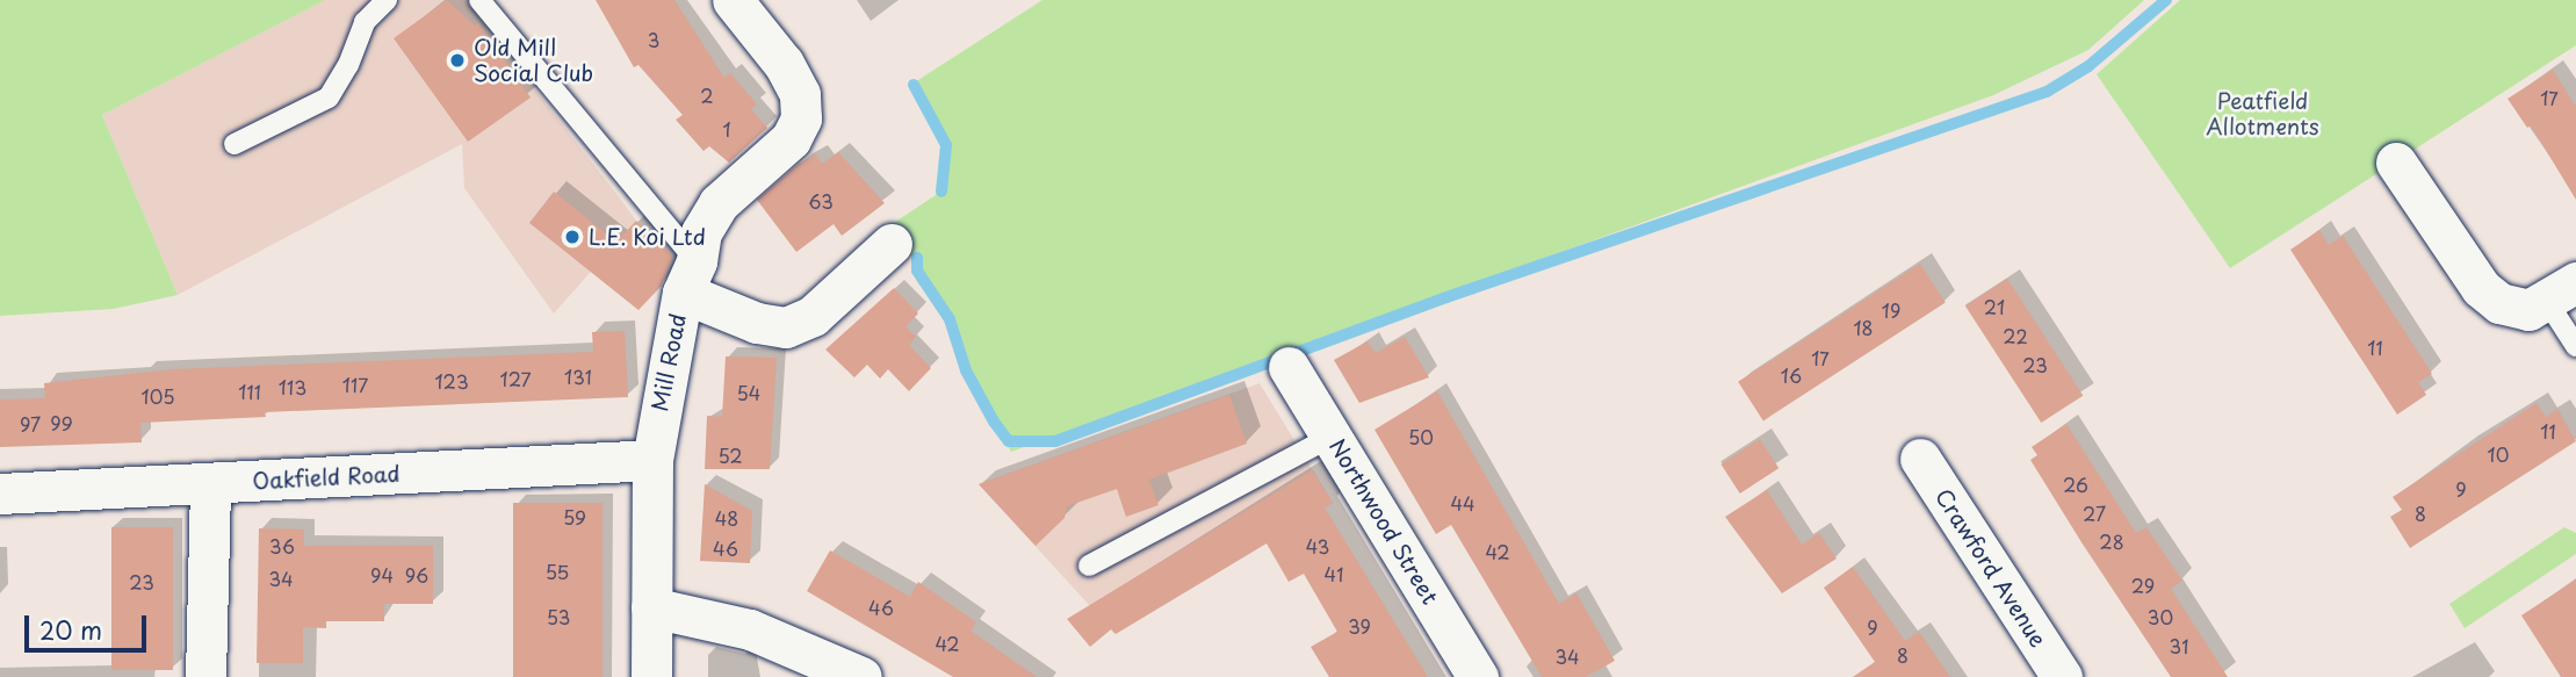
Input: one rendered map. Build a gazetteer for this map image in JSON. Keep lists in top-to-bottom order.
{
  "streets": {
    "street": [
      "Mill Road",
      "Oakfield Road",
      "Northwood Street",
      "Crawford Avenue"
    ]
  },
  "crossings": [
    ["Mill Road", "Oakfield Road"]
  ],
  "parks": ["Peatfield Allotments"],
  "places": ["Old Mill Social Club", "L.E. Koi Ltd"],
  "house_numbers": [
    "3",
    "2",
    "17",
    "1",
    "63",
    "21",
    "19",
    "18",
    "22",
    "11",
    "17",
    "23",
    "16",
    "131",
    "127",
    "123",
    "117",
    "113",
    "111",
    "54",
    "105",
    "99",
    "97",
    "11",
    "50",
    "10",
    "52",
    "26",
    "9",
    "44",
    "27",
    "8",
    "59",
    "48",
    "28",
    "36",
    "43",
    "46",
    "42",
    "55",
    "41",
    "94",
    "96",
    "34",
    "23",
    "29",
    "46",
    "53",
    "30",
    "39",
    "9",
    "42",
    "31",
    "8",
    "34"
  ],
  "scale_bar": "20 m"
}
